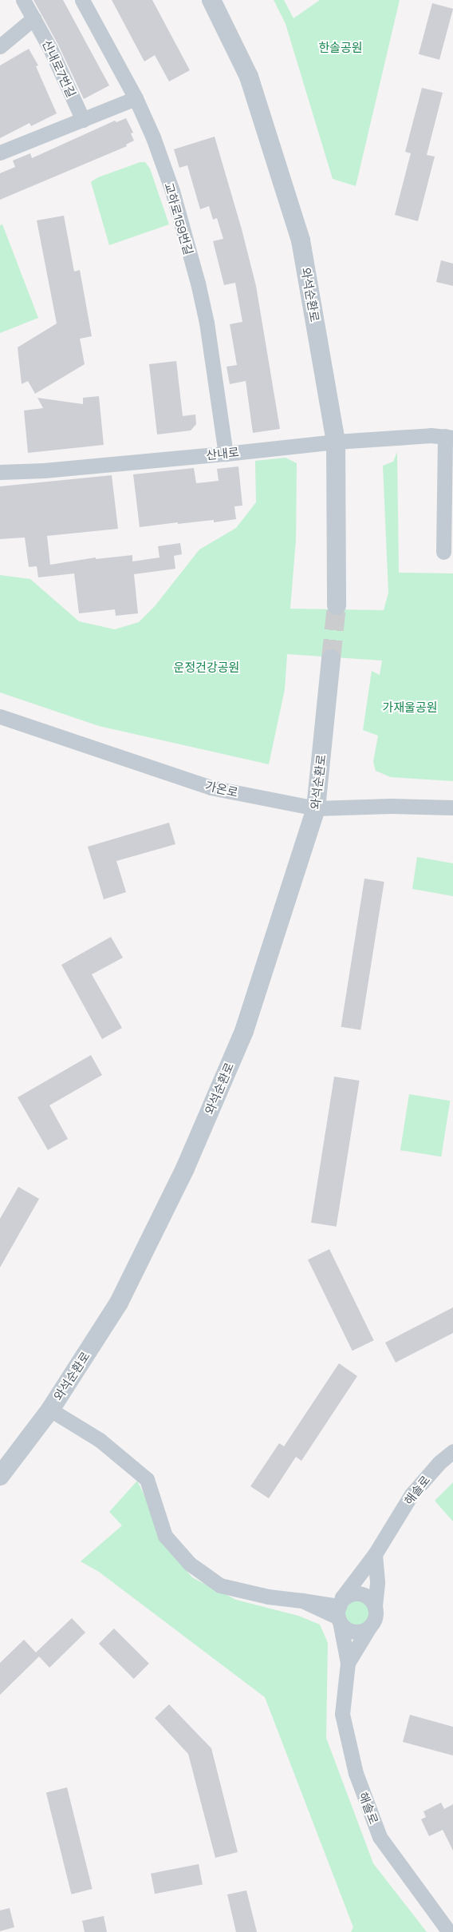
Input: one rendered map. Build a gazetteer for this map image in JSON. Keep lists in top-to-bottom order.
{
  "streets": {
    "street": [
      "산내로7번길",
      "교하로159번길",
      "와석순환로",
      "산내로",
      "가온로",
      "해솔로"
    ]
  },
  "crossings": [
    ["교하로159번길", "산내로"],
    ["와석순환로", "산내로"],
    ["와석순환로", "가온로"]
  ],
  "parks": ["한솔공원", "운정건강공원", "가재울공원"]
}
